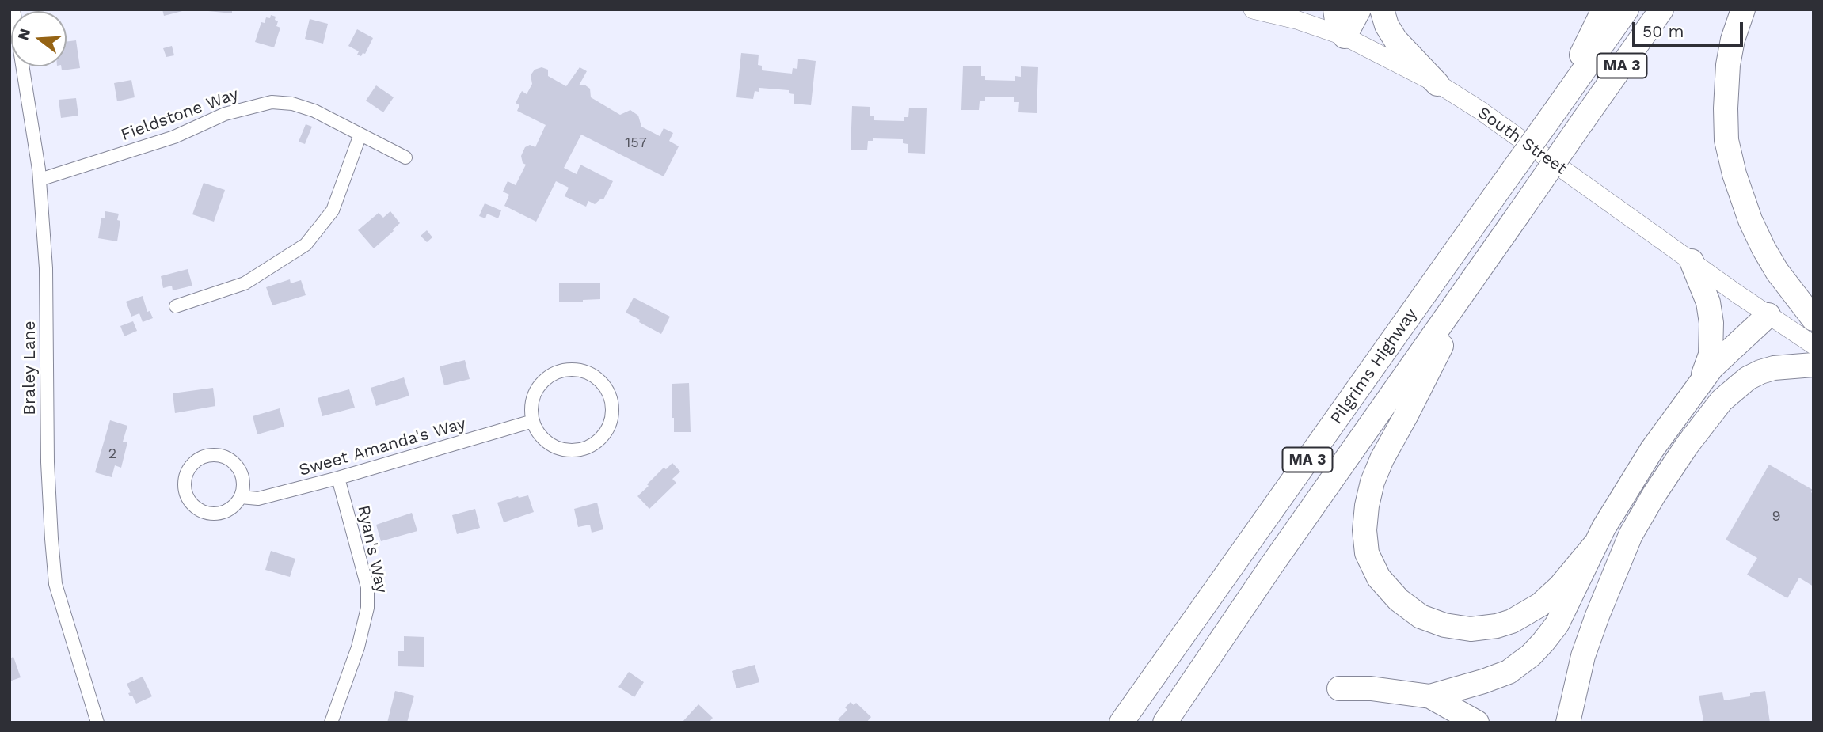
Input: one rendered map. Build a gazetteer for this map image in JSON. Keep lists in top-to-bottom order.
{
  "streets": {
    "highway": ["MA 3", "Pilgrims Highway"],
    "main road": ["South Street"],
    "street": [
      "Fieldstone Way",
      "Braley Lane",
      "Sweet Amanda's Way",
      "Ryan's Way"
    ]
  },
  "crossings": [
    ["Fieldstone Way", "Braley Lane"],
    ["Sweet Amanda's Way", "Ryan's Way"]
  ],
  "house_numbers": ["157", "2", "9"],
  "scale_bar": "50 m",
  "north": "left"
}
